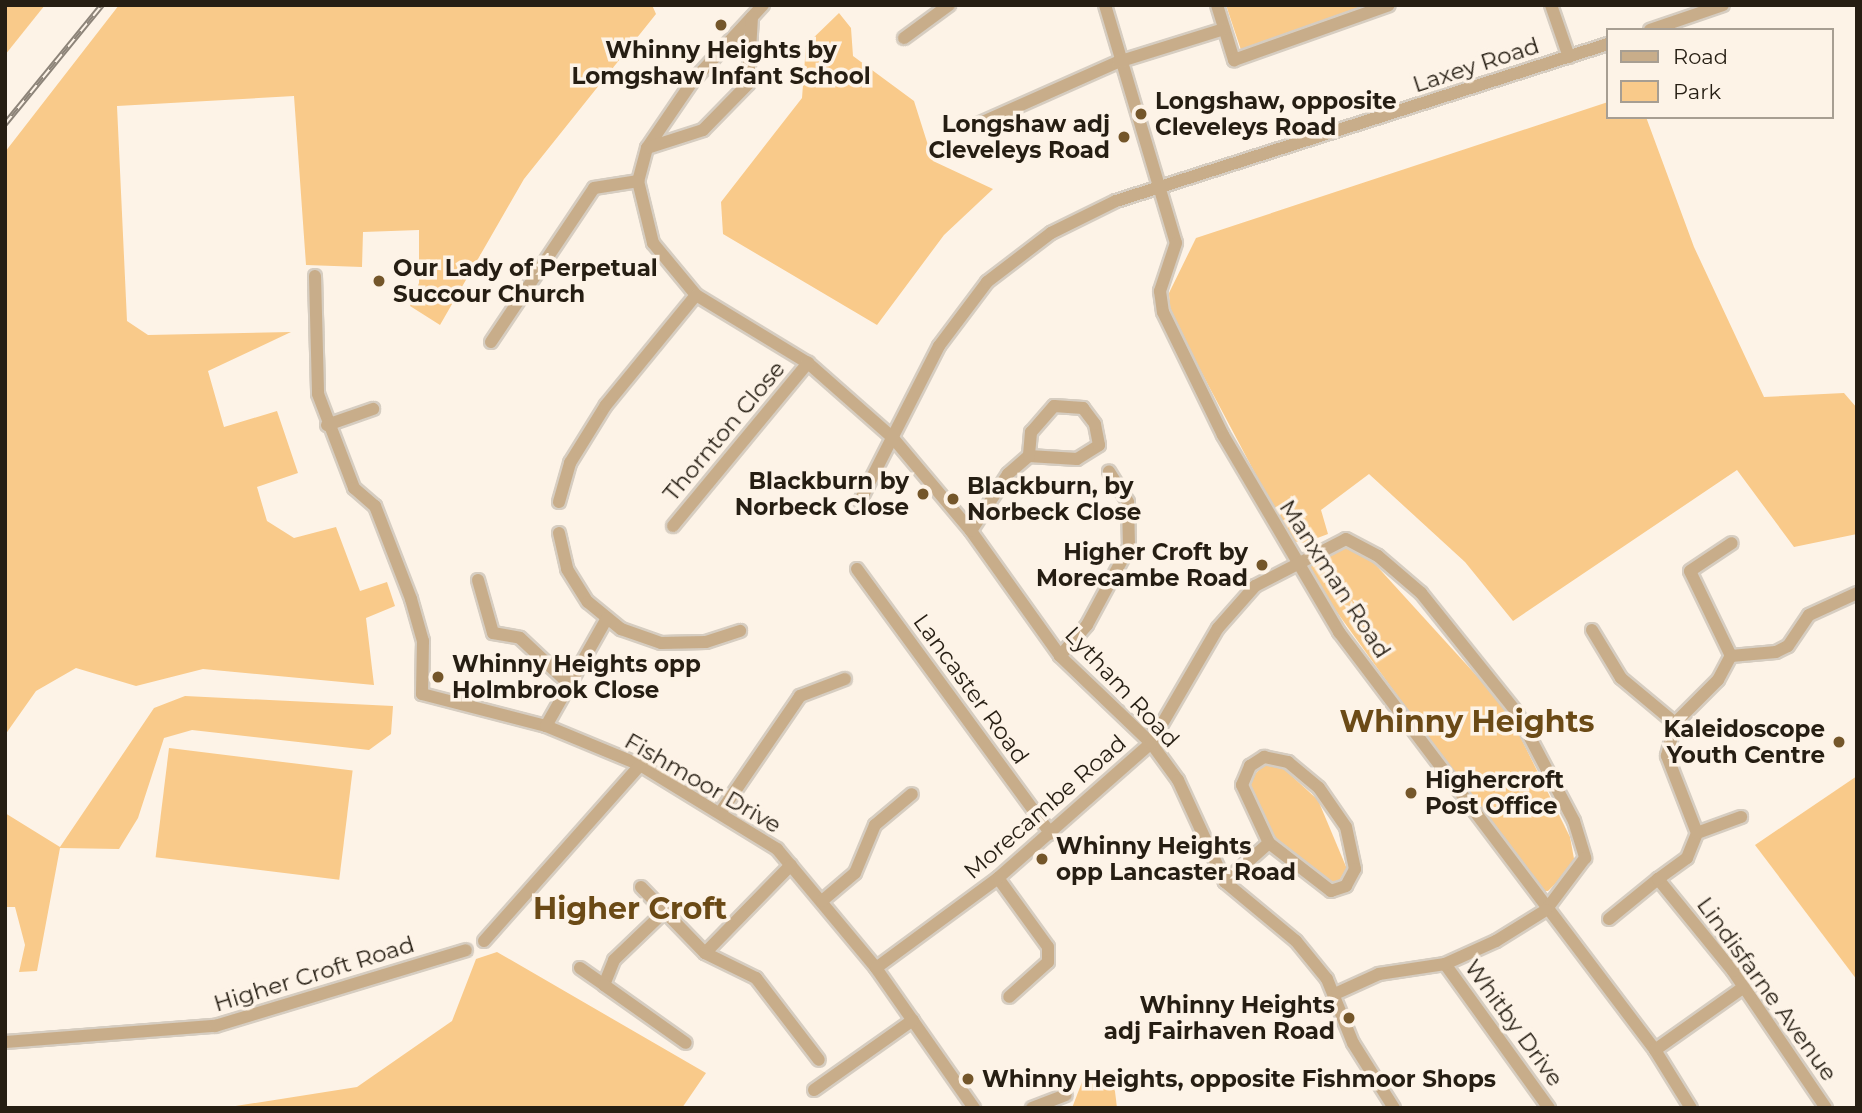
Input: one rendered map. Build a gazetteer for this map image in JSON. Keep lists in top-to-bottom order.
{
  "streets": {
    "street": [
      "Laxey Road",
      "Thornton Close",
      "Manxman Road",
      "Lytham Road",
      "Lancaster Road",
      "Fishmoor Drive",
      "Morecambe Road",
      "Higher Croft Road",
      "Lindisfarne Avenue",
      "Whitby Drive"
    ]
  },
  "crossings": [
    ["Laxey Road", "Manxman Road"],
    ["Laxey Road", "Lytham Road"],
    ["Thornton Close", "Lytham Road"],
    ["Manxman Road", "Morecambe Road"],
    ["Lytham Road", "Morecambe Road"],
    ["Lancaster Road", "Morecambe Road"],
    ["Fishmoor Drive", "Morecambe Road"]
  ],
  "districts": ["Whinny Heights", "Higher Croft"],
  "places": [
    "Whinny Heights by Lomgshaw Infant School",
    "Longshaw, opposite Cleveleys Road",
    "Longshaw adj Cleveleys Road",
    "Our Lady of Perpetual Succour Church",
    "Blackburn by Norbeck Close",
    "Blackburn, by Norbeck Close",
    "Higher Croft by Morecambe Road",
    "Whinny Heights opp Holmbrook Close",
    "Kaleidoscope Youth Centre",
    "Highercroft Post Office",
    "Whinny Heights opp Lancaster Road",
    "Whinny Heights adj Fairhaven Road",
    "Whinny Heights, opposite Fishmoor Shops"
  ],
  "legend": ["Road", "Park"]
}
